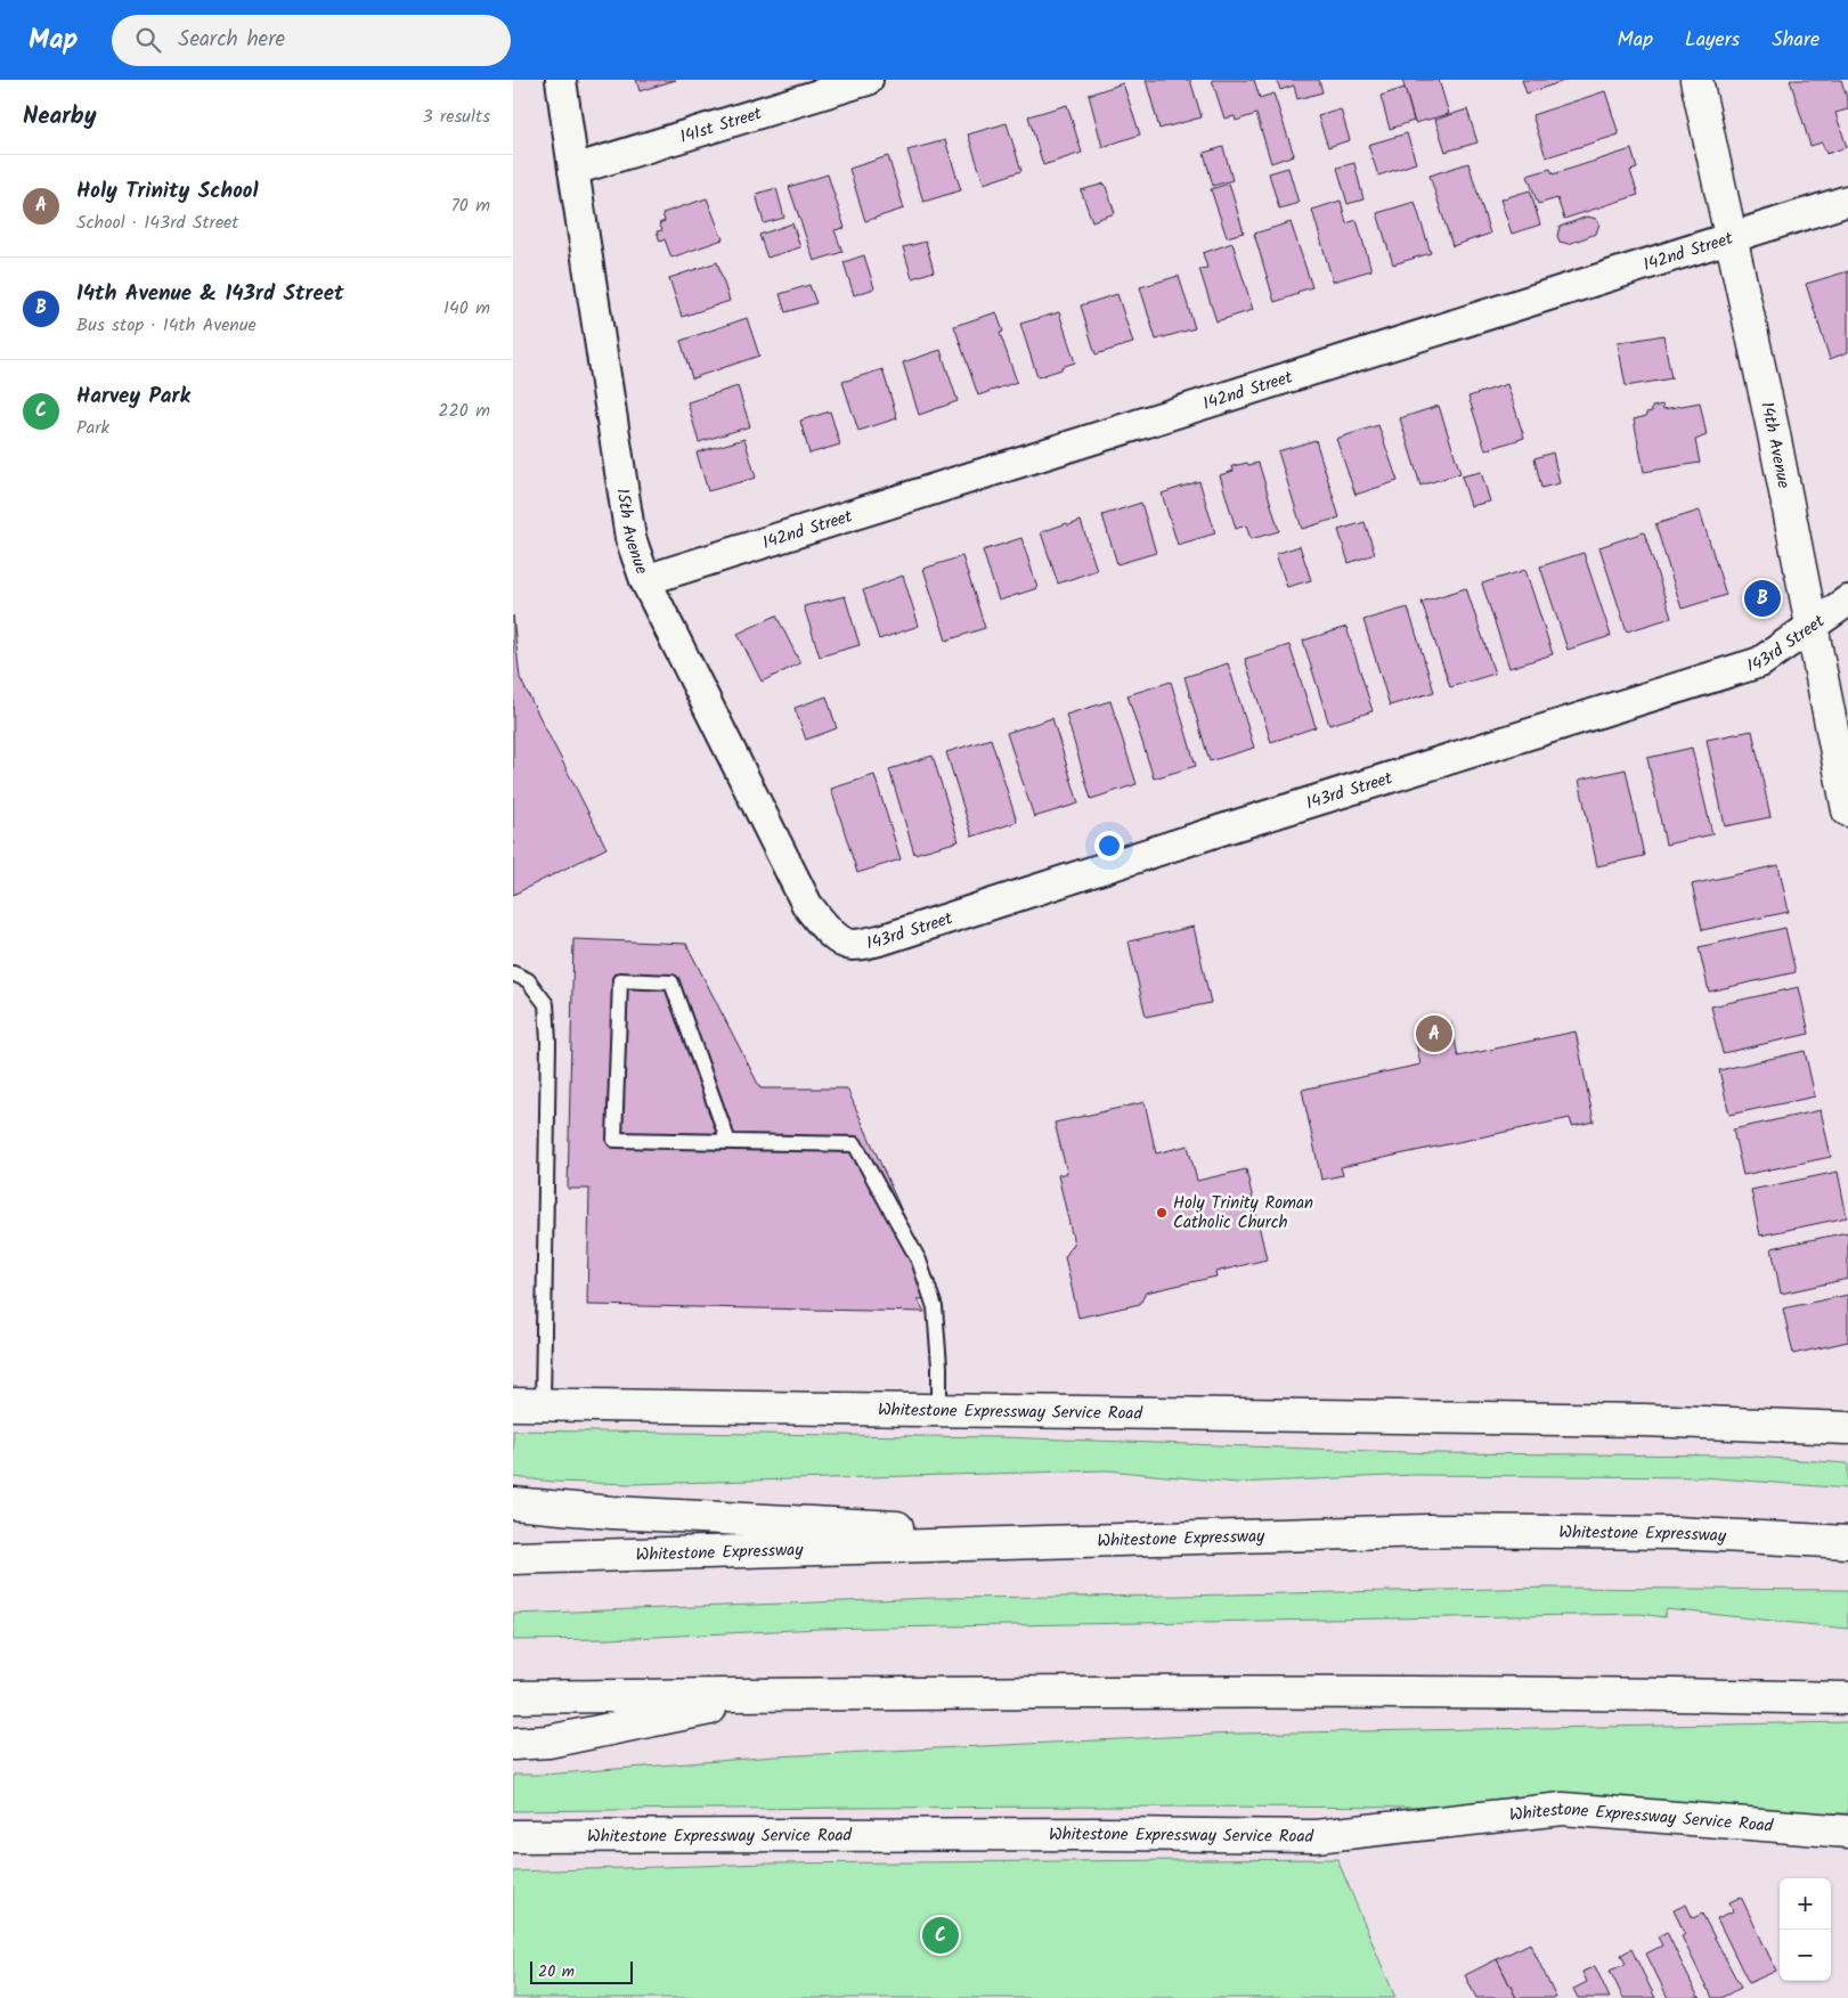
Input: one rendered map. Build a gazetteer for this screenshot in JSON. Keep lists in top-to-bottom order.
{
  "streets": {
    "main road": ["14th Avenue", "Whitestone Expressway Service Road", "Whitestone Expressway"],
    "street": [
      "141st Street",
      "142nd Street",
      "15th Avenue",
      "143rd Street"
    ]
  },
  "crossings": [
    ["141st Street", "15th Avenue"],
    ["142nd Street", "14th Avenue"],
    ["142nd Street", "15th Avenue"],
    ["14th Avenue", "143rd Street"],
    ["15th Avenue", "143rd Street"]
  ],
  "places": ["Holy Trinity Roman Catholic Church"],
  "scale_bar": "20 m",
  "page": {
    "header": "Map",
    "search": "Search here",
    "nav": ["Map", "Layers", "Share"],
    "heading": ["Nearby", "3 results"],
    "list": [
      {
        "mark": "A",
        "name": "Holy Trinity School",
        "note": "School · 143rd Street",
        "value": "70 m"
      },
      {
        "mark": "B",
        "name": "14th Avenue & 143rd Street",
        "note": "Bus stop · 14th Avenue",
        "value": "140 m"
      },
      {
        "mark": "C",
        "name": "Harvey Park",
        "note": "Park",
        "value": "220 m"
      }
    ],
    "pins": ["B", "A", "C"],
    "map_buttons": ["+", "−"],
    "scale": "20 m"
  }
}
